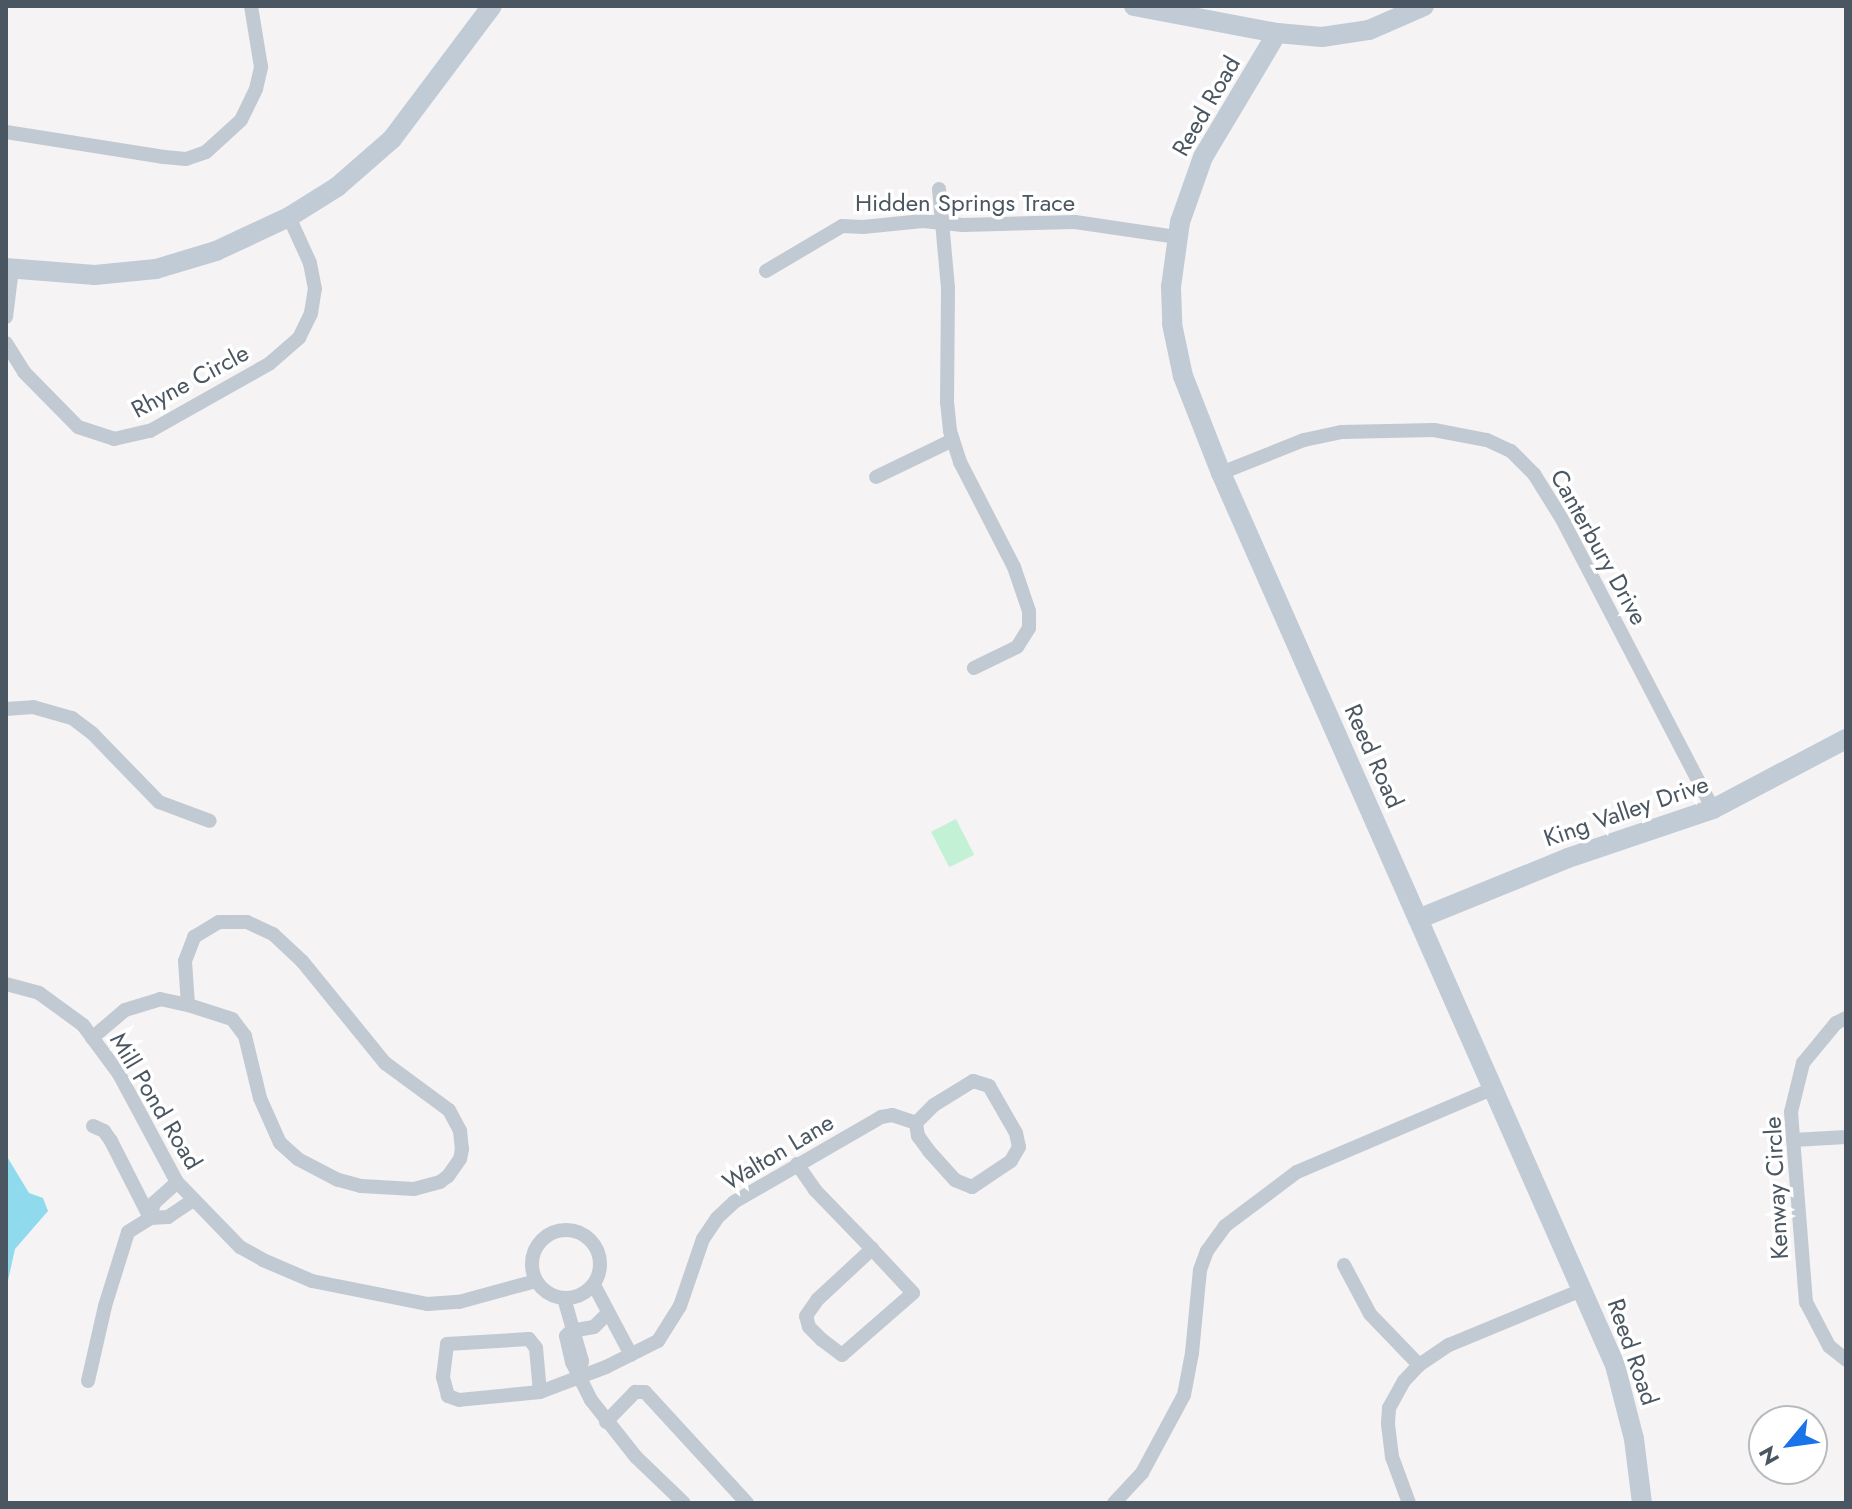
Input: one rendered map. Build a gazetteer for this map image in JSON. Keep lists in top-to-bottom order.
{
  "streets": {
    "street": [
      "Reed Road",
      "Hidden Springs Trace",
      "Rhyne Circle",
      "Canterbury Drive",
      "King Valley Drive",
      "Mill Pond Road",
      "Walton Lane",
      "Kenway Circle"
    ]
  },
  "crossings": [
    ["Reed Road", "Hidden Springs Trace"],
    ["Reed Road", "Canterbury Drive"],
    ["Reed Road", "King Valley Drive"],
    ["Canterbury Drive", "King Valley Drive"]
  ],
  "north": "bottom left"
}
